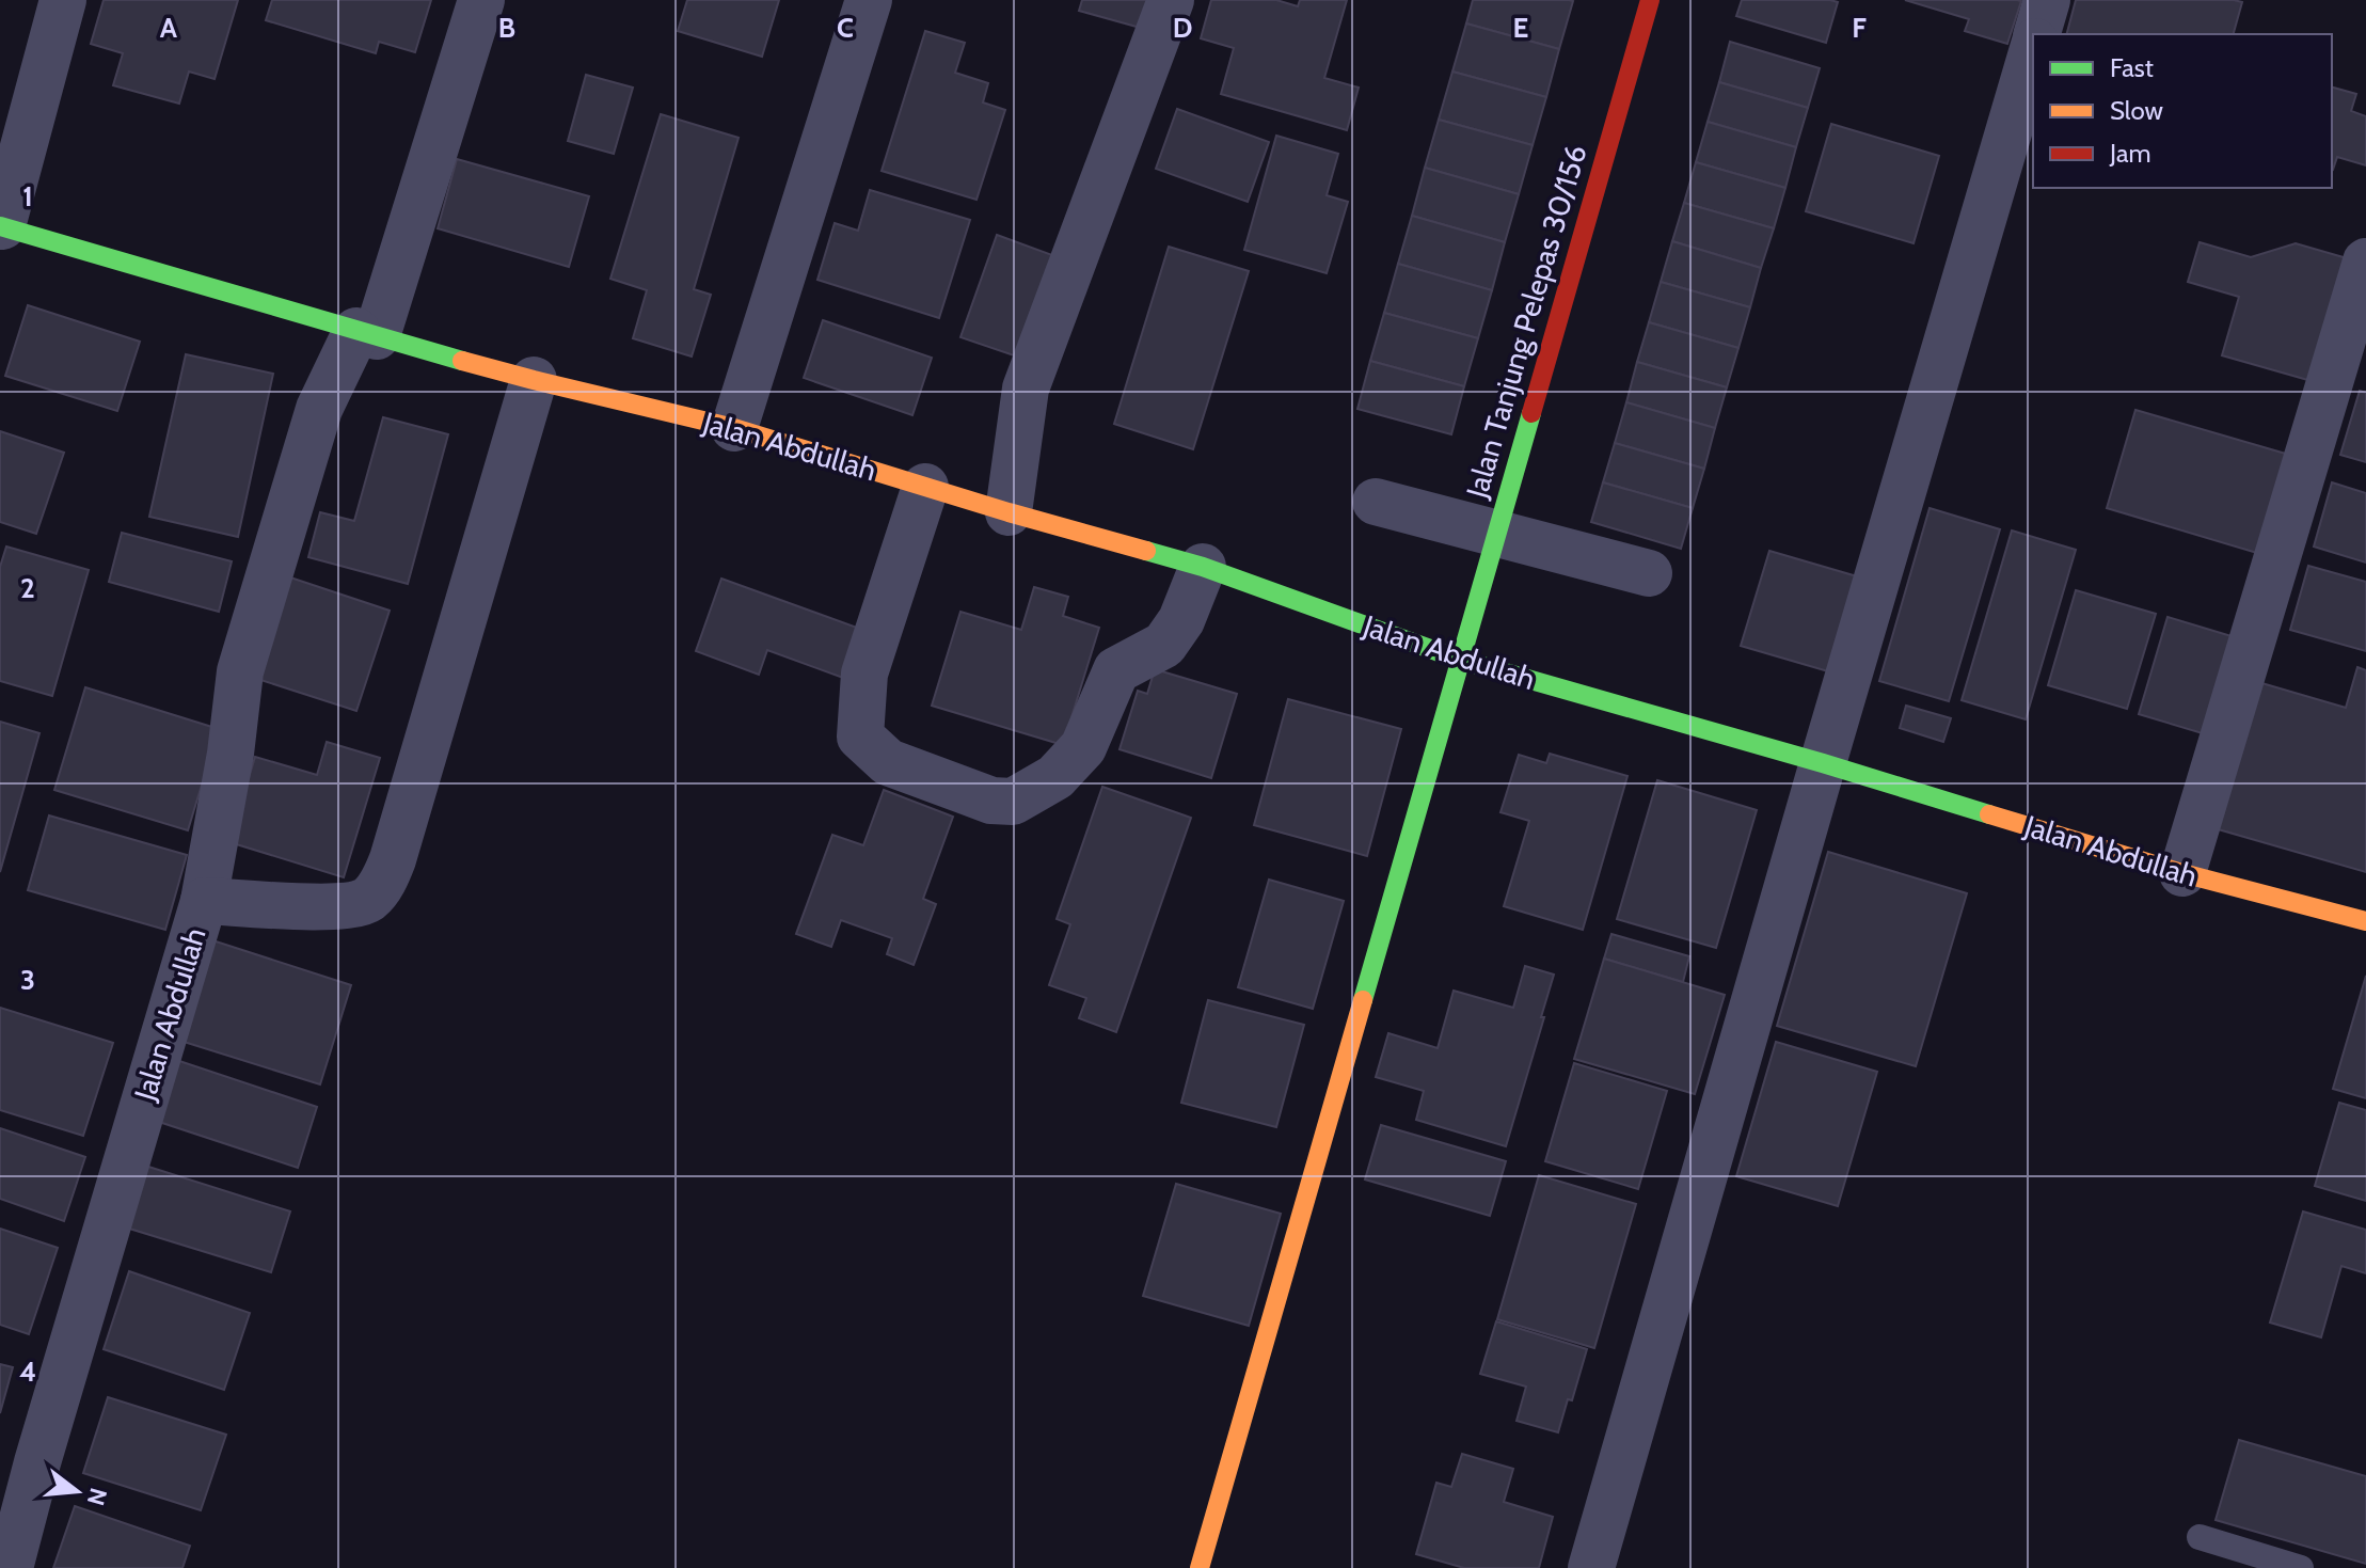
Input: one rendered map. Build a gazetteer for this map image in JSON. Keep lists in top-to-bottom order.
{
  "streets": {
    "street": ["Jalan Tanjung Pelepas 30/156", "Jalan Abdullah"]
  },
  "crossings": [
    ["Jalan Tanjung Pelepas 30/156", "Jalan Abdullah"]
  ],
  "legend": ["Fast", "Slow", "Jam"],
  "north": "right",
  "grid": {
    "columns": [
      "A",
      "B",
      "C",
      "D",
      "E",
      "F"
    ],
    "rows": [
      "1",
      "2",
      "3",
      "4"
    ]
  }
}
